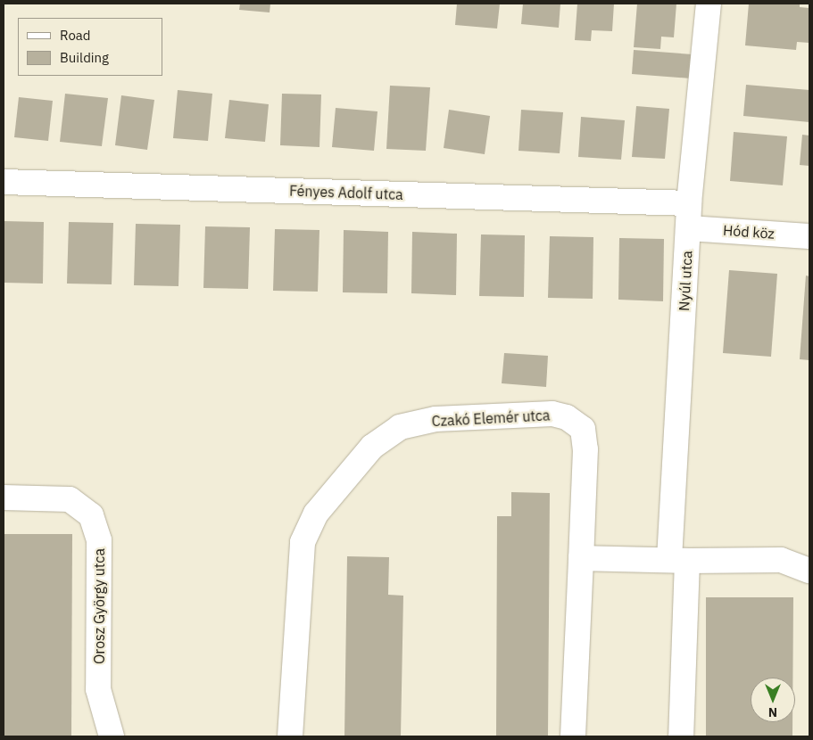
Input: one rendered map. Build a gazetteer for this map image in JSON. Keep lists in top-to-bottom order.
{
  "streets": {
    "street": [
      "Fényes Adolf utca",
      "Hód köz",
      "Nyúl utca",
      "Czakó Elemér utca",
      "Orosz György utca"
    ]
  },
  "crossings": [
    ["Fényes Adolf utca", "Nyúl utca"],
    ["Hód köz", "Nyúl utca"]
  ],
  "legend": ["Road", "Building"],
  "north": "bottom"
}
